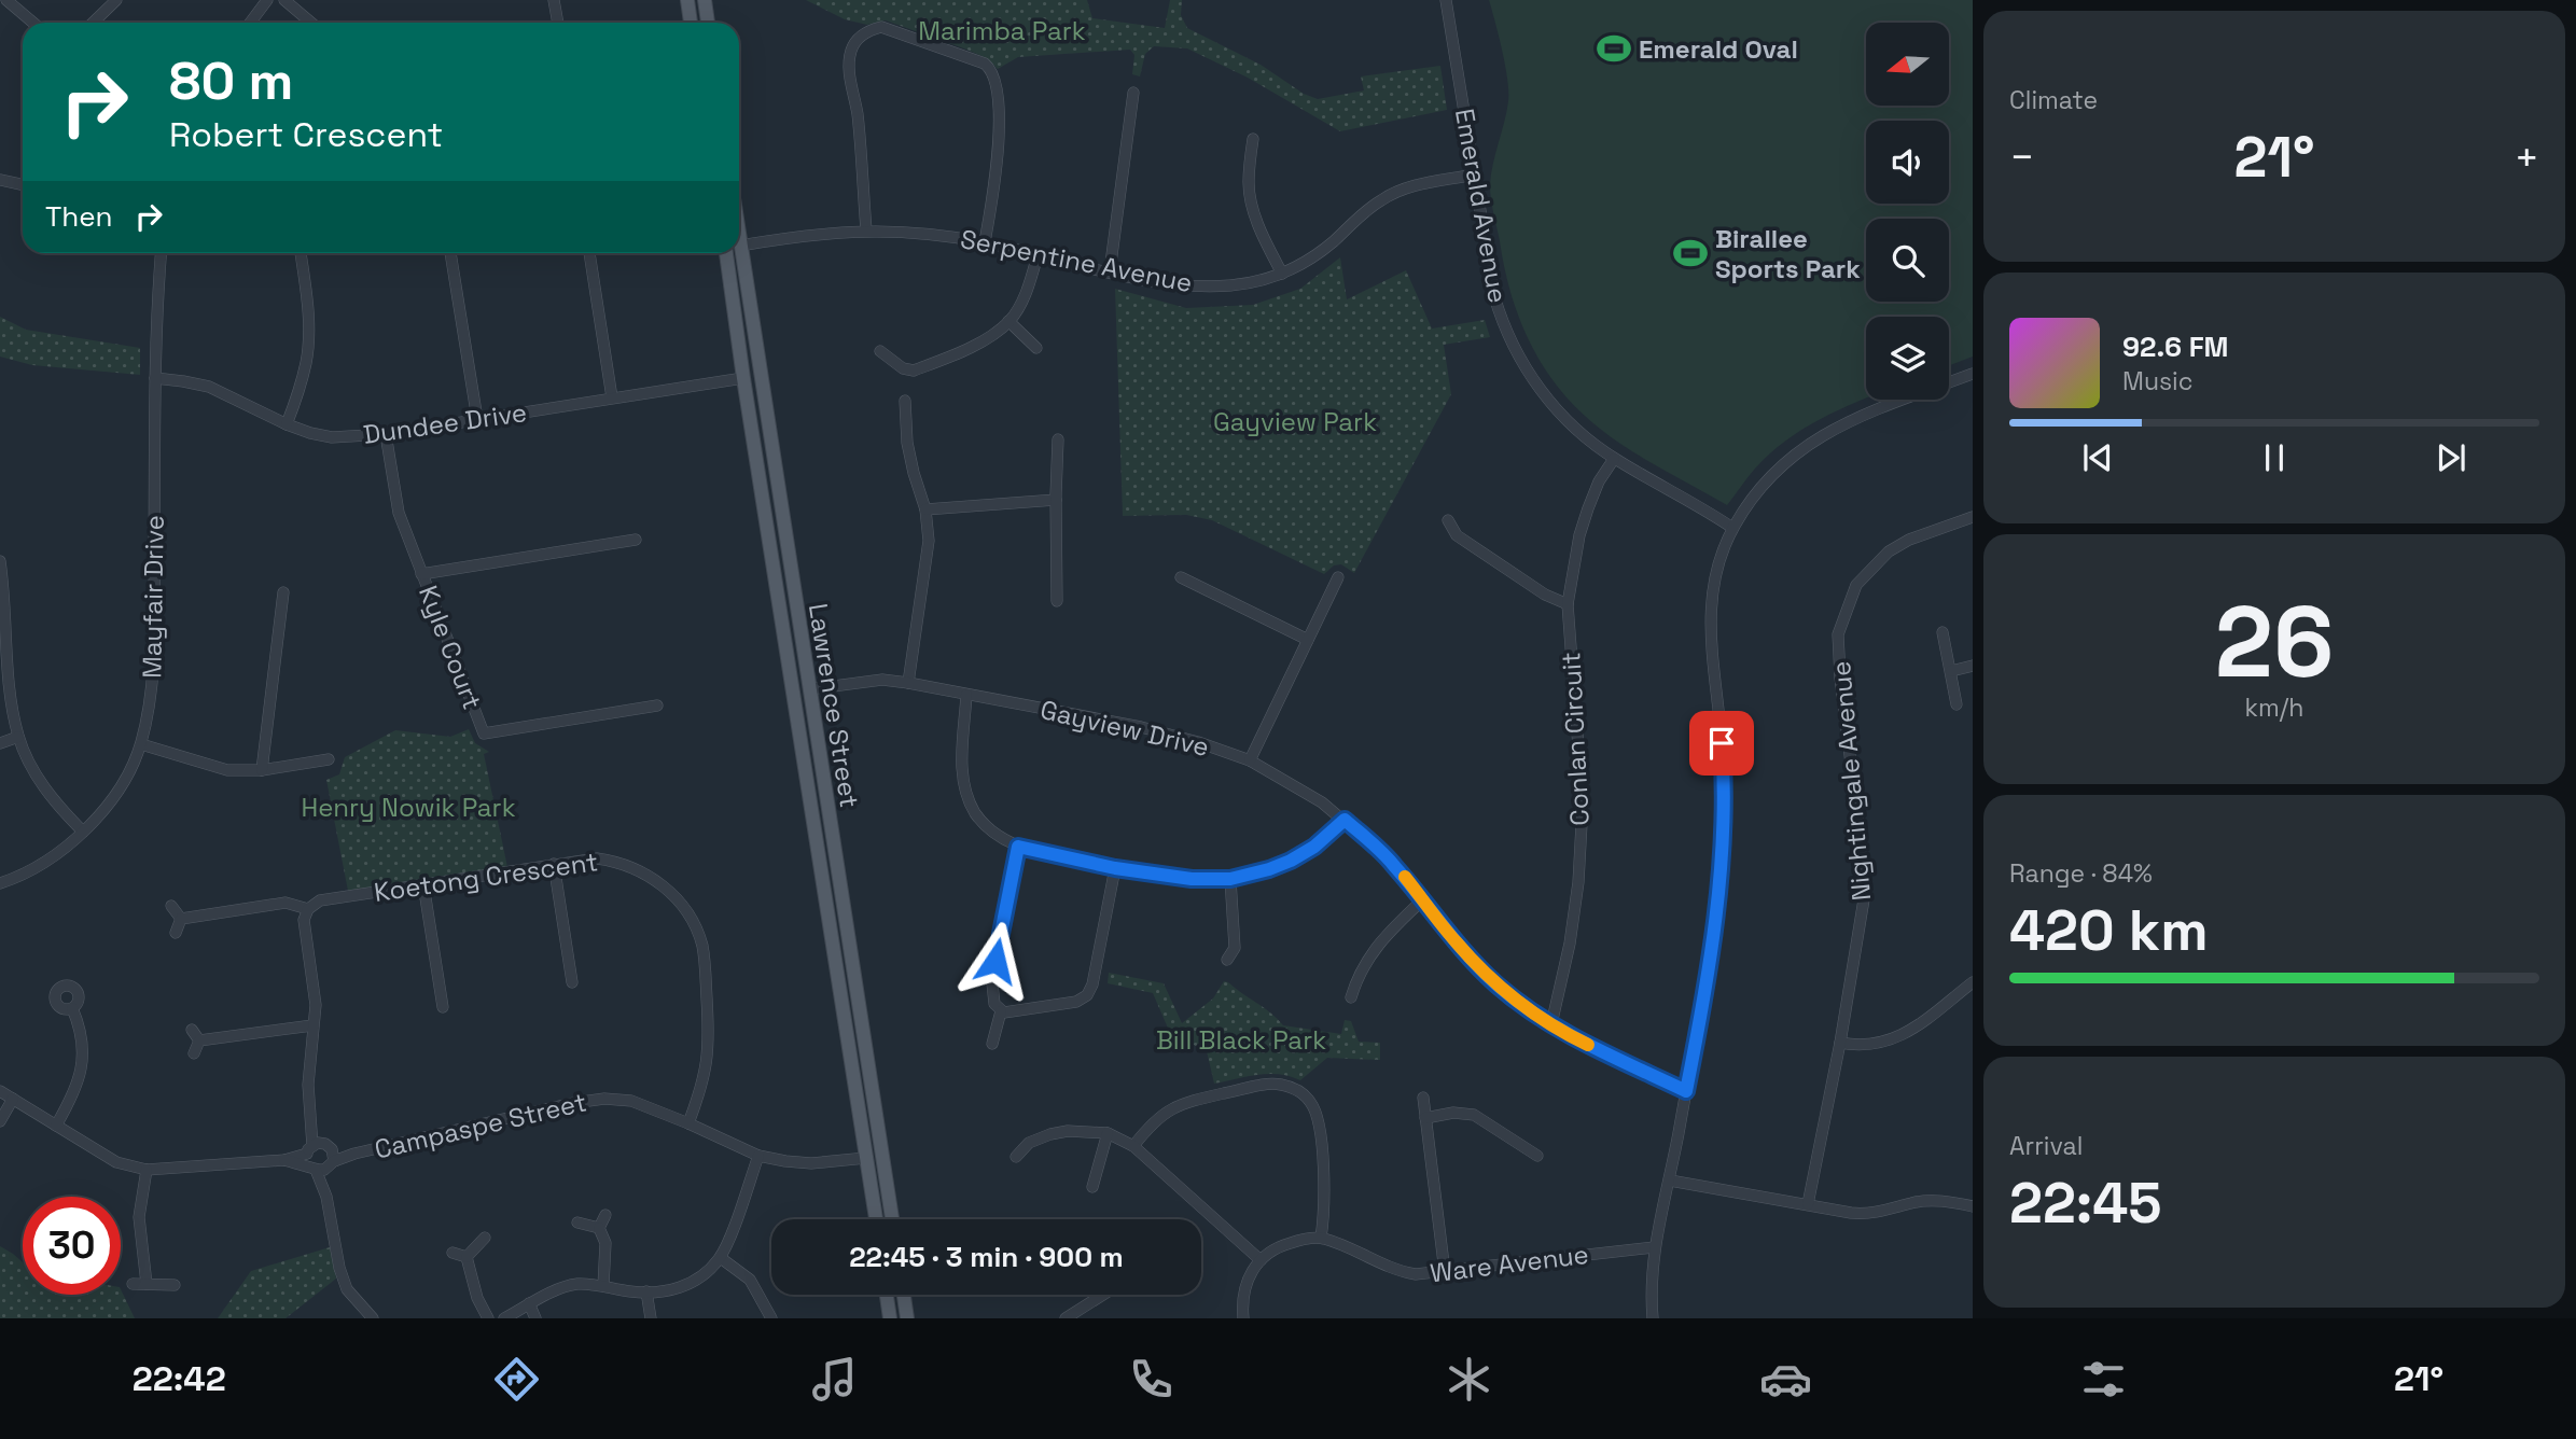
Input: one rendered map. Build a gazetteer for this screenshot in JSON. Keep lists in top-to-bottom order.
{
  "streets": {
    "main road": ["Lawrence Street"],
    "street": [
      "Emerald Avenue",
      "Serpentine Avenue",
      "Dundee Drive",
      "Mayfair Drive",
      "Kyle Court",
      "Gayview Drive",
      "Conlan Circuit",
      "Nightingale Avenue",
      "Koetong Crescent",
      "Campaspe Street",
      "Ware Avenue"
    ]
  },
  "crossings": [
    ["Emerald Avenue", "Serpentine Avenue"],
    ["Emerald Avenue", "Conlan Circuit"],
    ["Serpentine Avenue", "Lawrence Street"],
    ["Dundee Drive", "Mayfair Drive"],
    ["Dundee Drive", "Kyle Court"],
    ["Dundee Drive", "Lawrence Street"],
    ["Lawrence Street", "Gayview Drive"],
    ["Lawrence Street", "Campaspe Street"],
    ["Gayview Drive", "Conlan Circuit"],
    ["Koetong Crescent", "Campaspe Street"]
  ],
  "parks": [
    "Marimba Park",
    "Gayview Park",
    "Henry Nowik Park",
    "Bill Black Park"
  ],
  "places": {
    "sports": ["Emerald Oval", "Birallee Sports Park"]
  },
  "north": "left",
  "page": {
    "tile": [
      "Climate",
      ["26", "km/h"],
      ["Range · 84%", "420 km"],
      ["Arrival", "22:45"]
    ],
    "turn": ["80 m", "Robert Crescent"],
    "heat": ["−", "21°", "+"],
    "then": "Then",
    "song": ["92.6 FM", "Music"],
    "limit": "30",
    "trip": "22:45 · 3 min · 900 m",
    "tabs": ["22:42", "21°"]
  }
}
